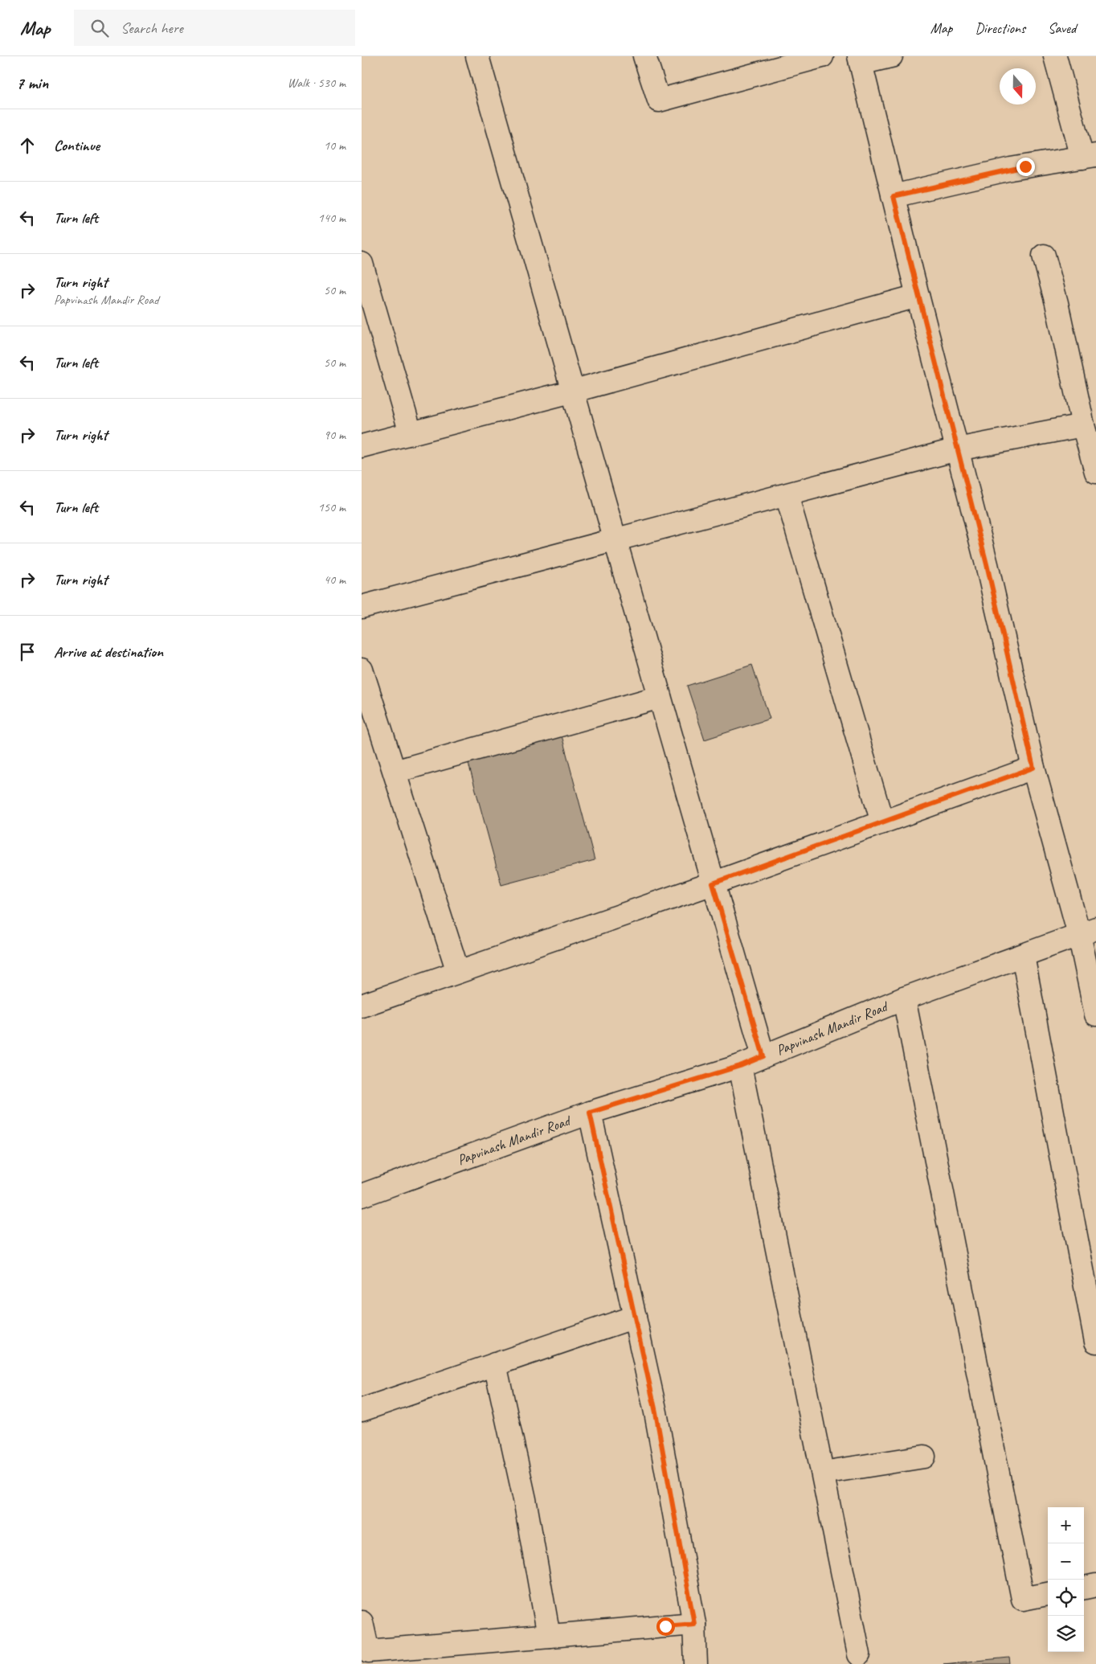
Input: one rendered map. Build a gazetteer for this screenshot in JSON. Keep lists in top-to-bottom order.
{
  "streets": {
    "street": ["Papvinash Mandir Road"]
  },
  "north": "bottom",
  "page": {
    "header": "Map",
    "search": "Search here",
    "nav": ["Map", "Directions", "Saved"],
    "heading": ["7 min", "Walk · 530 m"],
    "list": [
      ["Continue", "10 m"],
      ["Turn left", "140 m"],
      ["Turn right", "Papvinash Mandir Road", "50 m"],
      ["Turn left", "50 m"],
      ["Turn right", "90 m"],
      ["Turn left", "150 m"],
      ["Turn right", "40 m"],
      "Arrive at destination"
    ],
    "map_buttons": ["+", "−"]
  }
}
